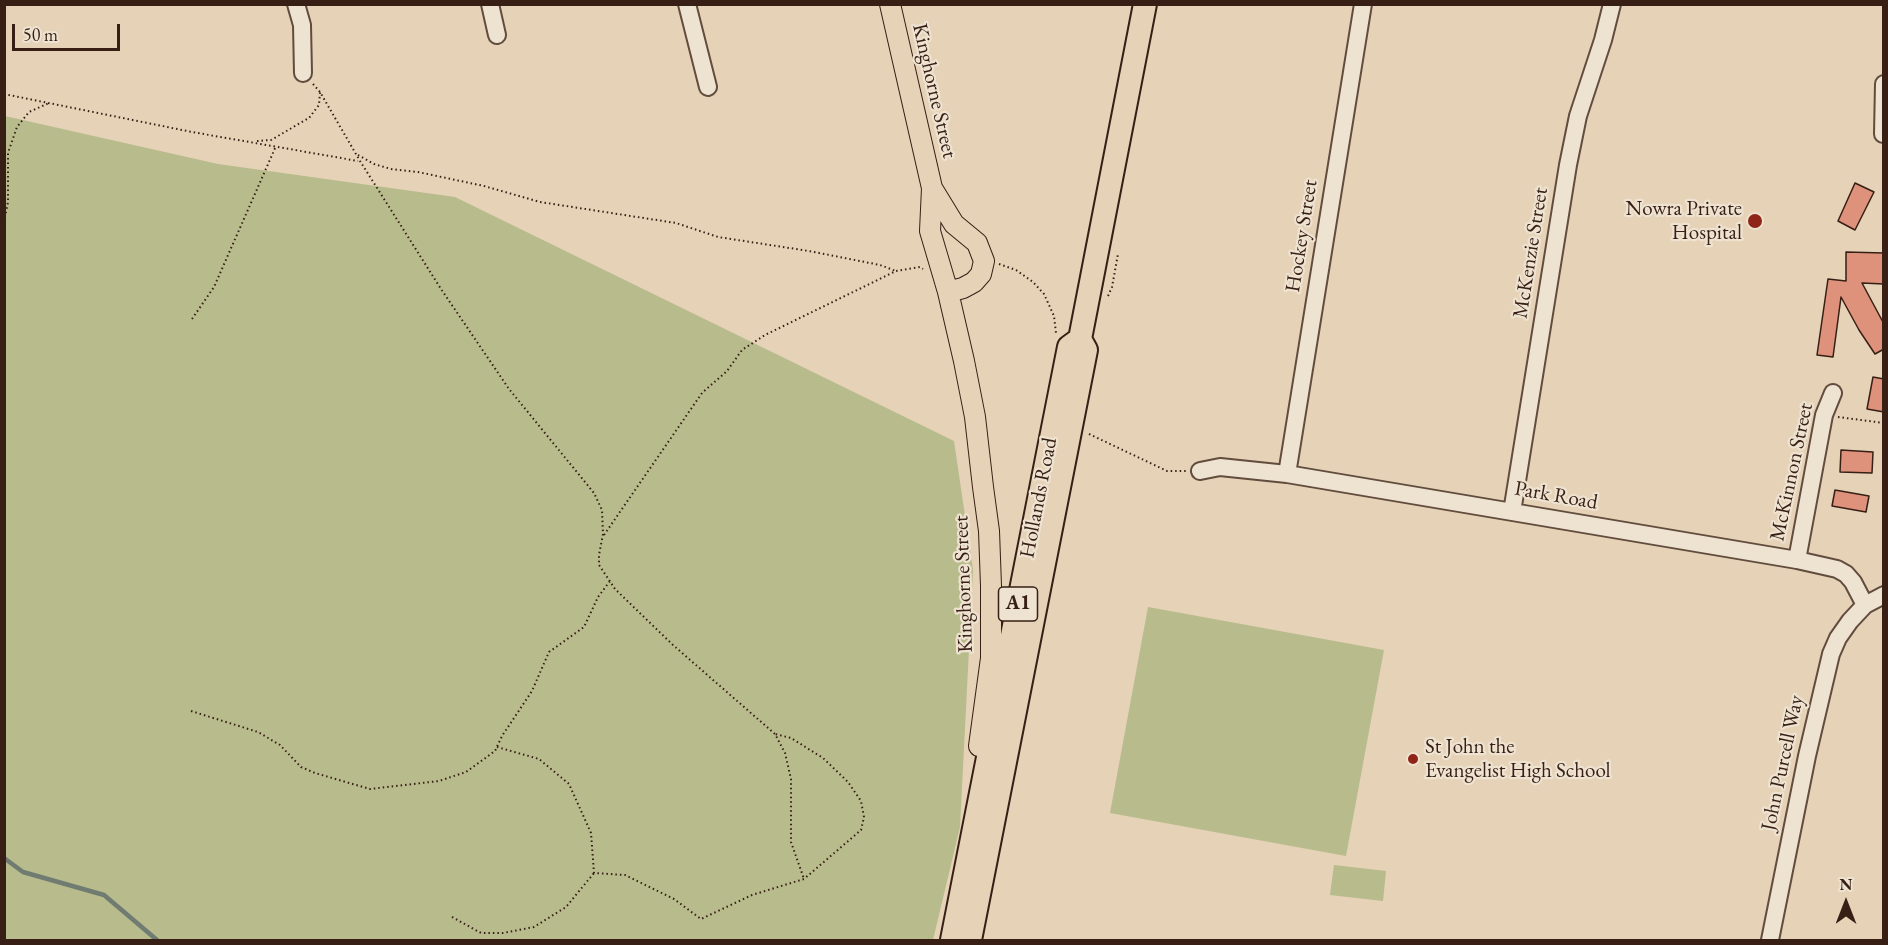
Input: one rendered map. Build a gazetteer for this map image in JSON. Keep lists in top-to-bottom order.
{
  "streets": {
    "highway": ["Hollands Road", "A1"],
    "main road": ["Kinghorne Street"],
    "street": [
      "Hockey Street",
      "McKenzie Street",
      "McKinnon Street",
      "Park Road",
      "John Purcell Way"
    ]
  },
  "crossings": [
    ["Kinghorne Street", "Hollands Road"],
    ["Kinghorne Street", "A1"],
    ["Hockey Street", "Park Road"],
    ["McKenzie Street", "Park Road"],
    ["McKinnon Street", "Park Road"],
    ["Park Road", "John Purcell Way"],
    ["Hollands Road", "A1"]
  ],
  "places": ["Nowra Private Hospital", "St John the Evangelist High School"],
  "scale_bar": "50 m",
  "north": "top"
}
